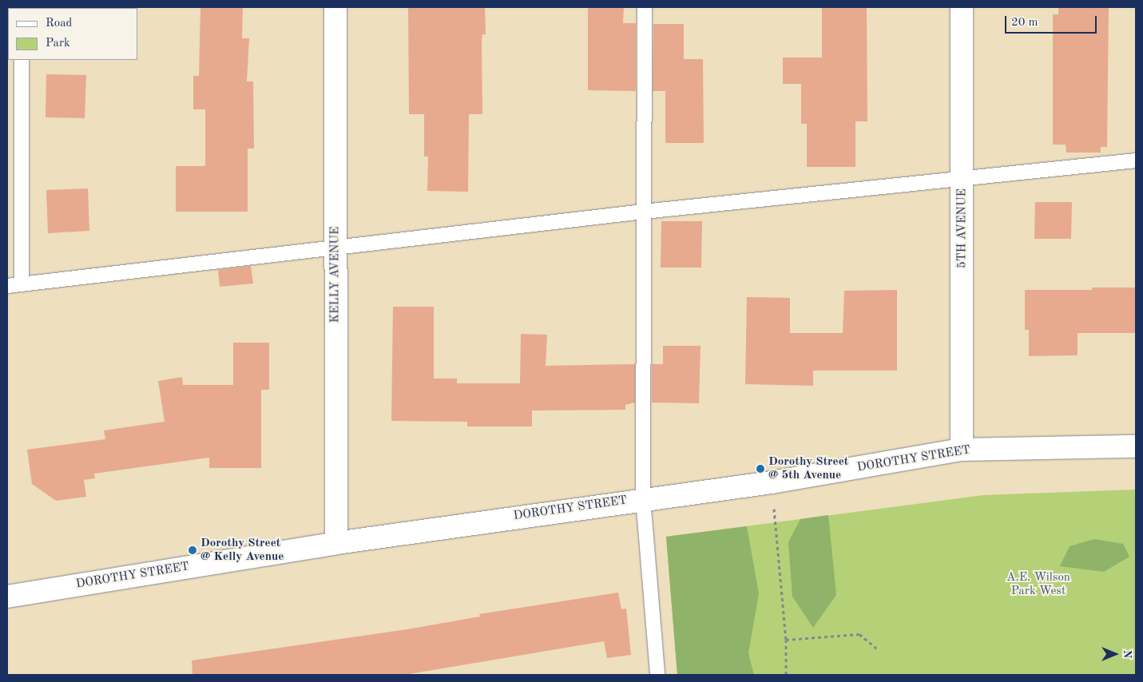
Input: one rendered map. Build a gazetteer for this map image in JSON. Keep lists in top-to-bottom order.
{
  "streets": {
    "street": ["5TH AVENUE", "KELLY AVENUE", "DOROTHY STREET"]
  },
  "crossings": [
    ["5TH AVENUE", "DOROTHY STREET"],
    ["KELLY AVENUE", "DOROTHY STREET"]
  ],
  "parks": ["A.E. Wilson Park West"],
  "places": ["Dorothy Street @ 5th Avenue", "Dorothy Street @ Kelly Avenue"],
  "legend": ["Road", "Park"],
  "scale_bar": "20 m",
  "north": "right"
}
